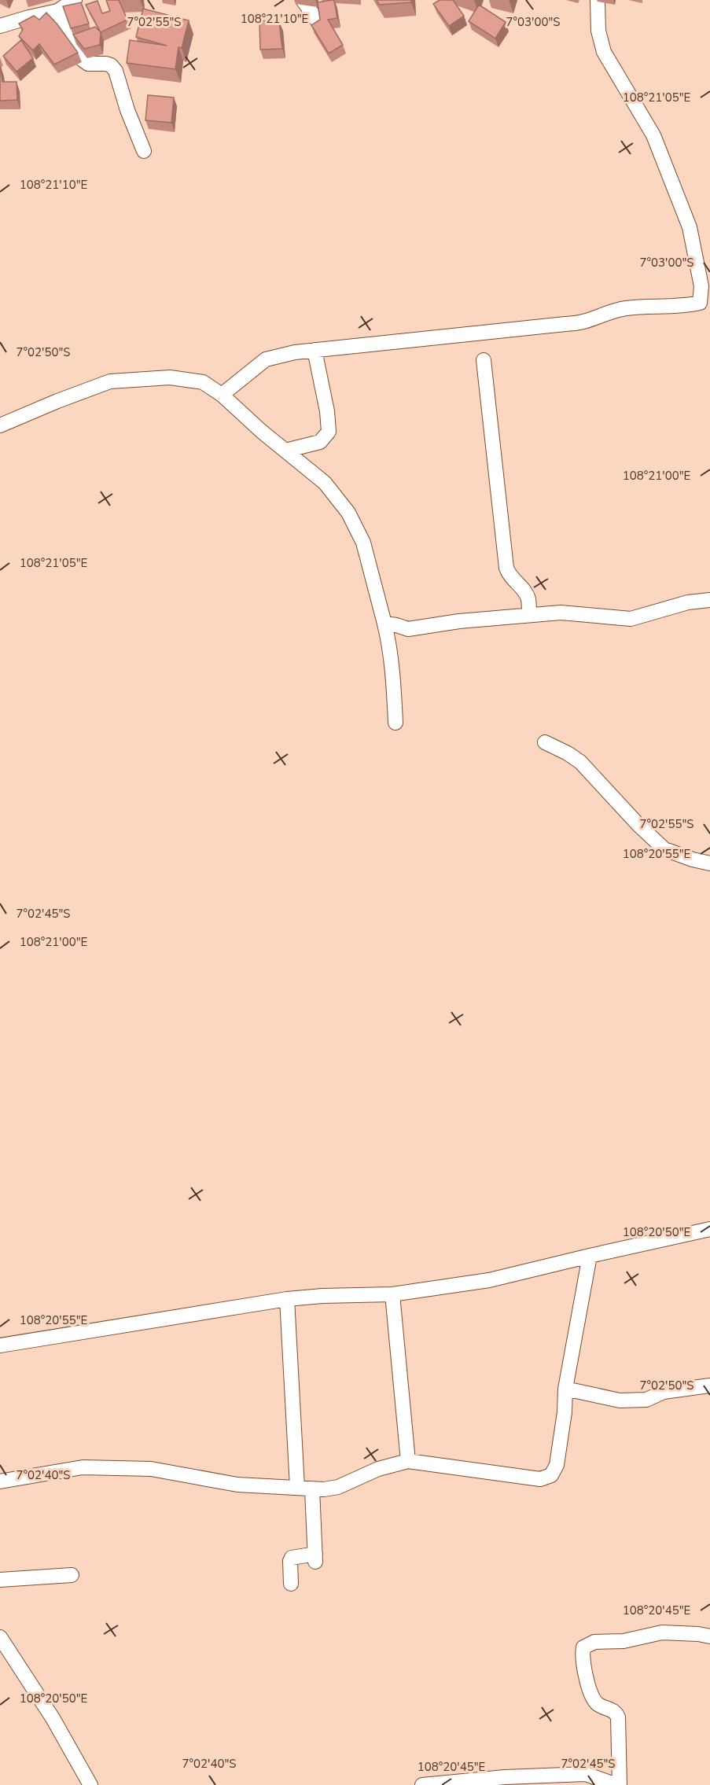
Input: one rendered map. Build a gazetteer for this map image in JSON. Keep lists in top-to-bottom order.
{
  "coordinates": [
    "108°21'10\"E",
    "7°02'55\"S",
    "7°03'00\"S",
    "108°21'05\"E",
    "7°02'50\"S",
    "108°21'00\"E",
    "108°20'55\"E",
    "7°02'45\"S",
    "108°20'50\"E",
    "7°02'40\"S",
    "108°20'45\"E"
  ]
}
